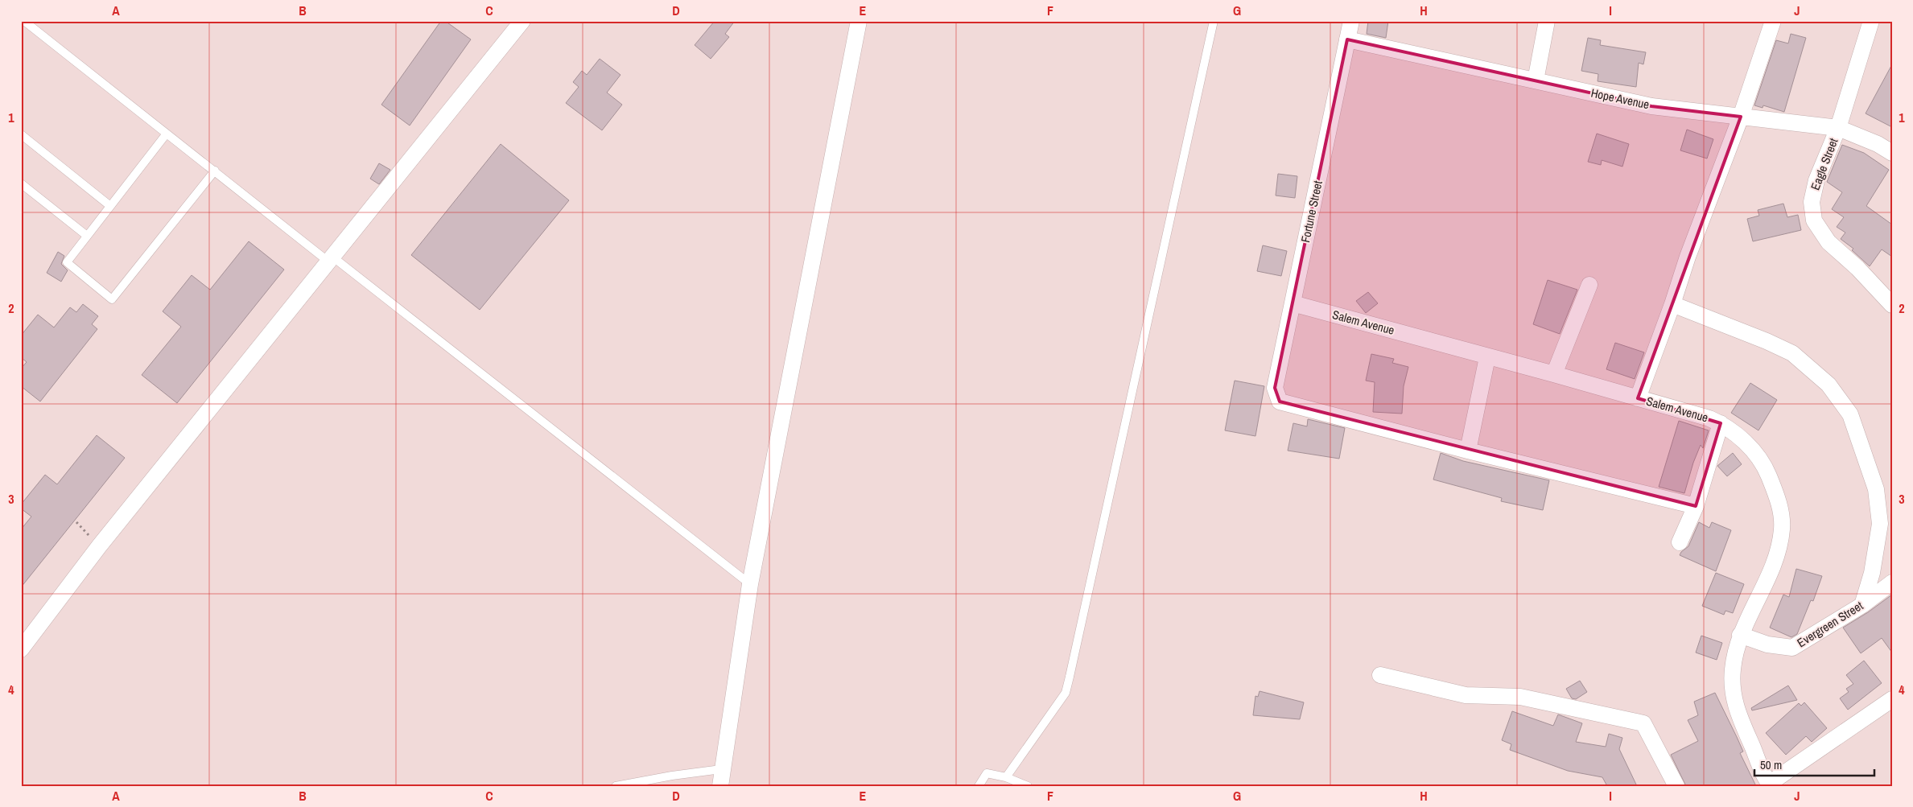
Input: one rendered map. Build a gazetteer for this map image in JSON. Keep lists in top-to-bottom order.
{
  "streets": {
    "street": [
      "Hope Avenue",
      "Eagle Street",
      "Fortune Street",
      "Salem Avenue",
      "Evergreen Street"
    ]
  },
  "crossings": [
    ["Hope Avenue", "Eagle Street"],
    ["Hope Avenue", "Fortune Street"],
    ["Fortune Street", "Salem Avenue"],
    ["Salem Avenue", "Evergreen Street"]
  ],
  "scale_bar": "50 m",
  "grid": {
    "columns": [
      "A",
      "B",
      "C",
      "D",
      "E",
      "F",
      "G",
      "H",
      "I",
      "J"
    ],
    "rows": [
      "1",
      "2",
      "3",
      "4"
    ]
  }
}
